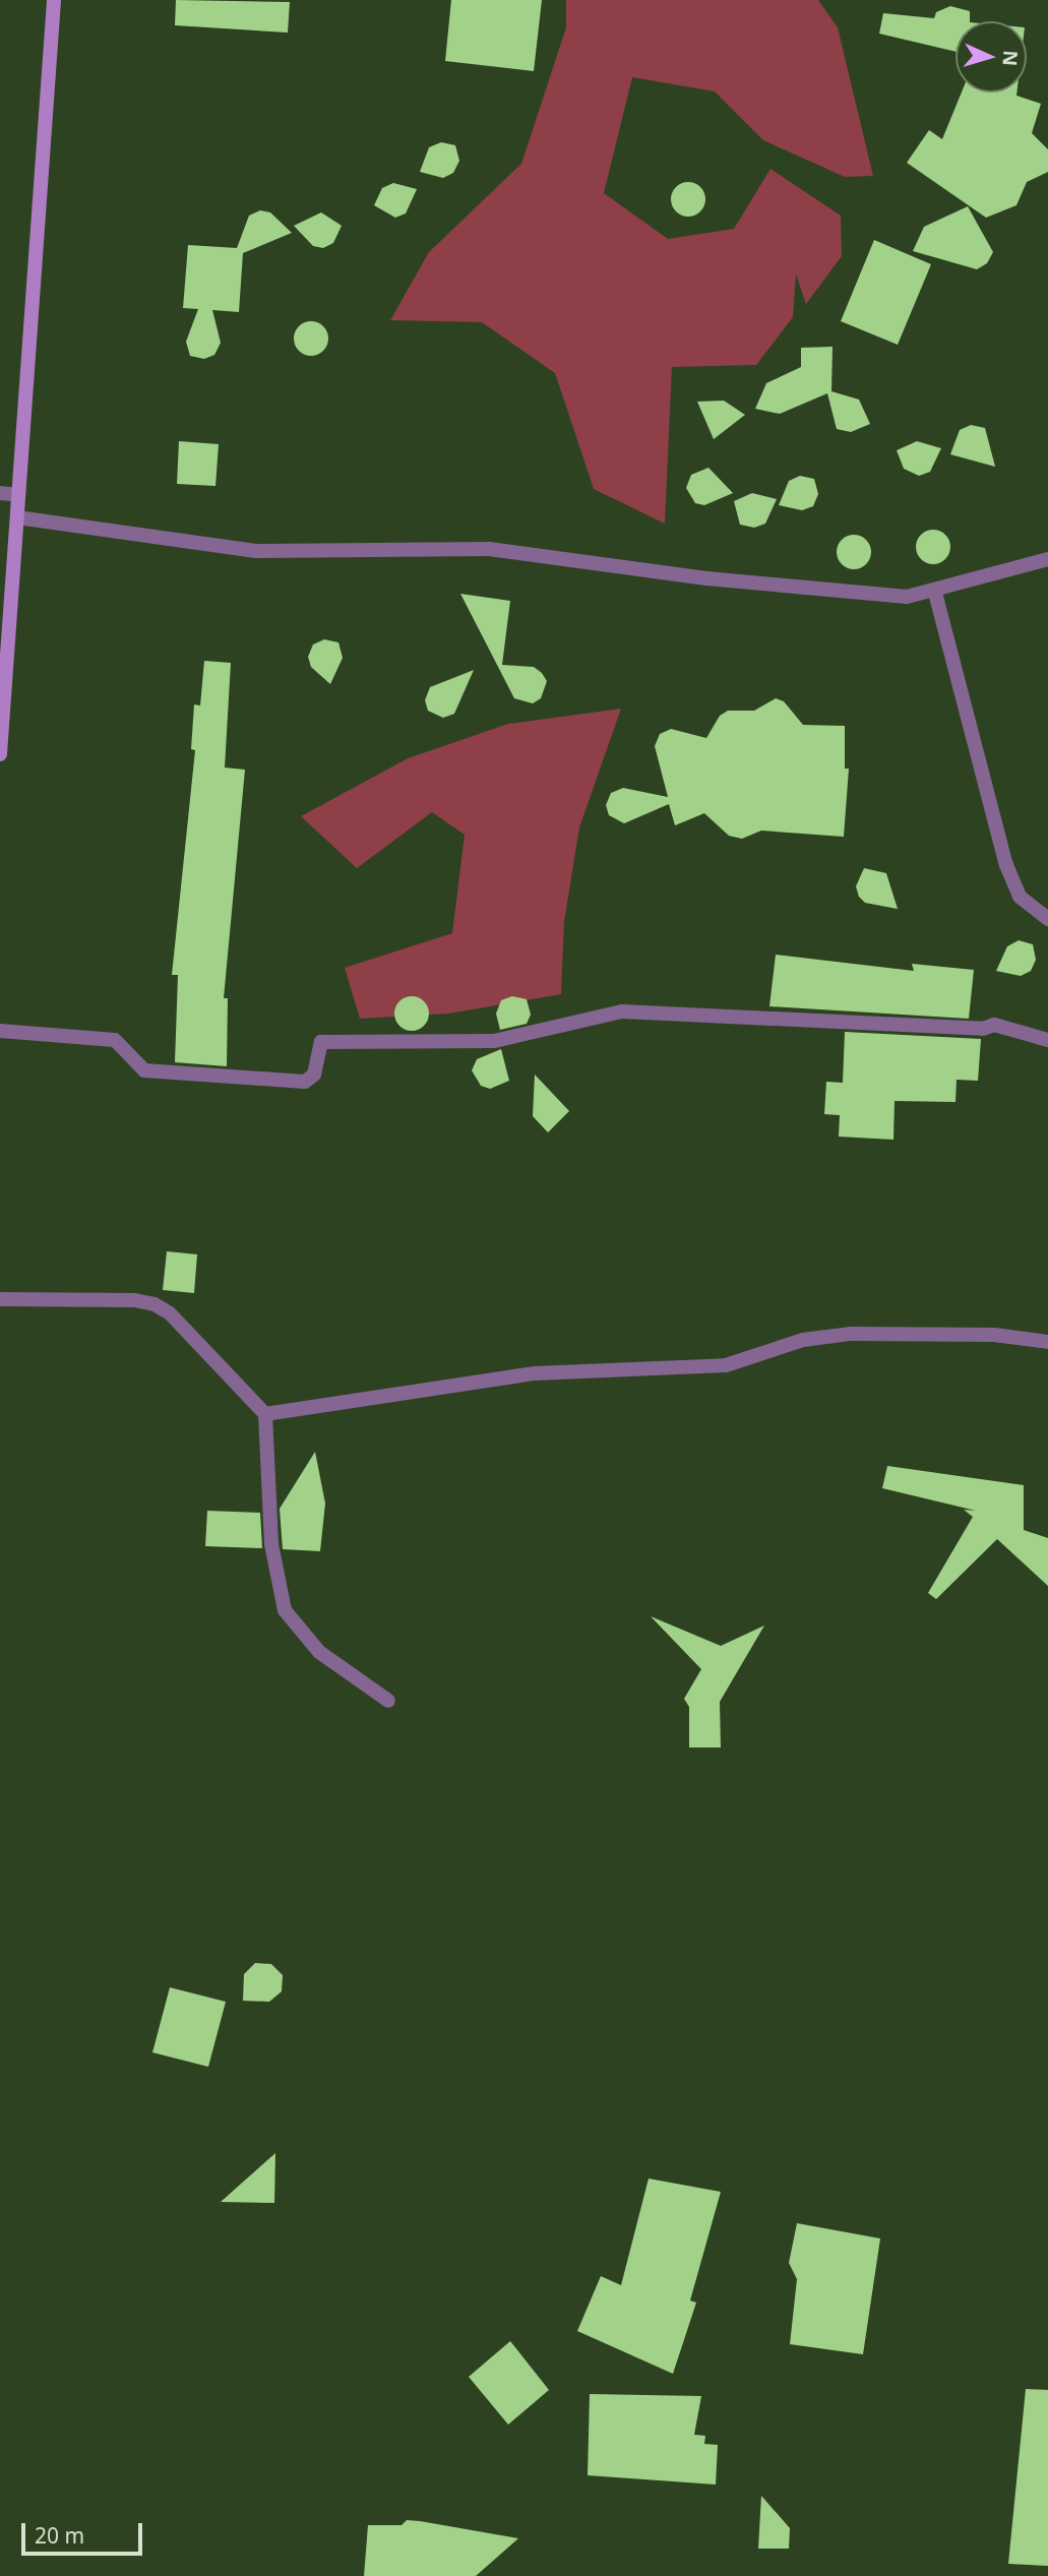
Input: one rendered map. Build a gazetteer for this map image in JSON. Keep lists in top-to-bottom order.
{
  "scale_bar": "20 m",
  "north": "right"
}
